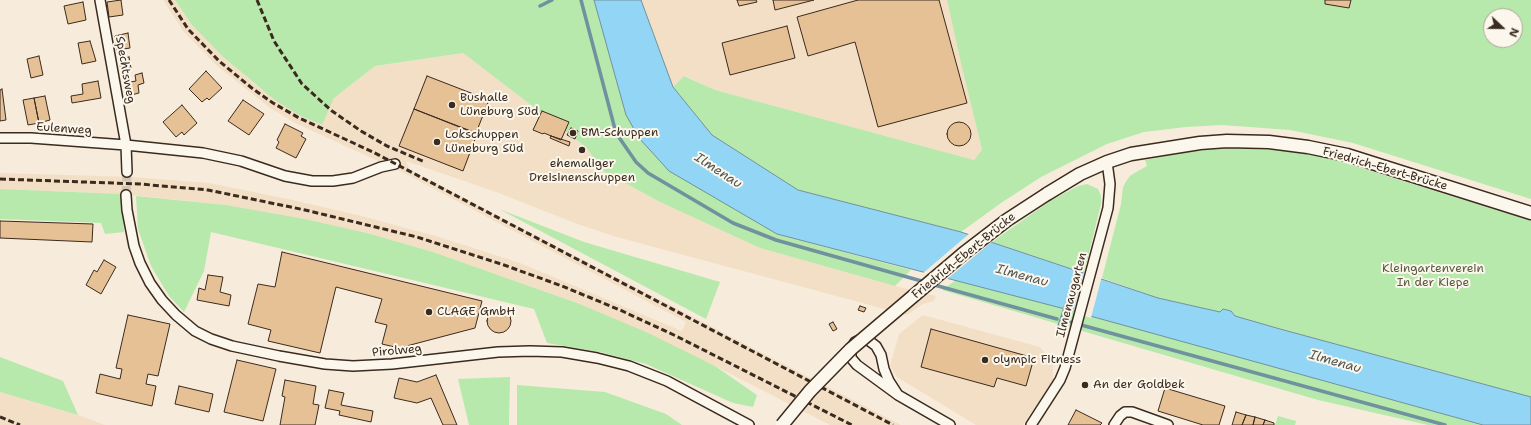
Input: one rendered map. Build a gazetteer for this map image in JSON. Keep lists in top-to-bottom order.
{
  "streets": {
    "main road": ["Friedrich-Ebert-Brücke"],
    "street": [
      "Spechtsweg",
      "Eulenweg",
      "Ilmenaugarten",
      "Pirolweg"
    ]
  },
  "crossings": [
    ["Spechtsweg", "Eulenweg"],
    ["Friedrich-Ebert-Brücke", "Ilmenaugarten"]
  ],
  "water": ["Ilmenau"],
  "parks": ["Kleingartenverein In der Kiepe"],
  "places": [
    "Bushalle Lüneburg Süd",
    "BM-Schuppen",
    "Lokschuppen Lüneburg Süd",
    "ehemaliger Dreisinenschuppen",
    "CLAGE GmbH",
    "olympic Fitness",
    "An der Goldbek"
  ],
  "north": "right"
}
